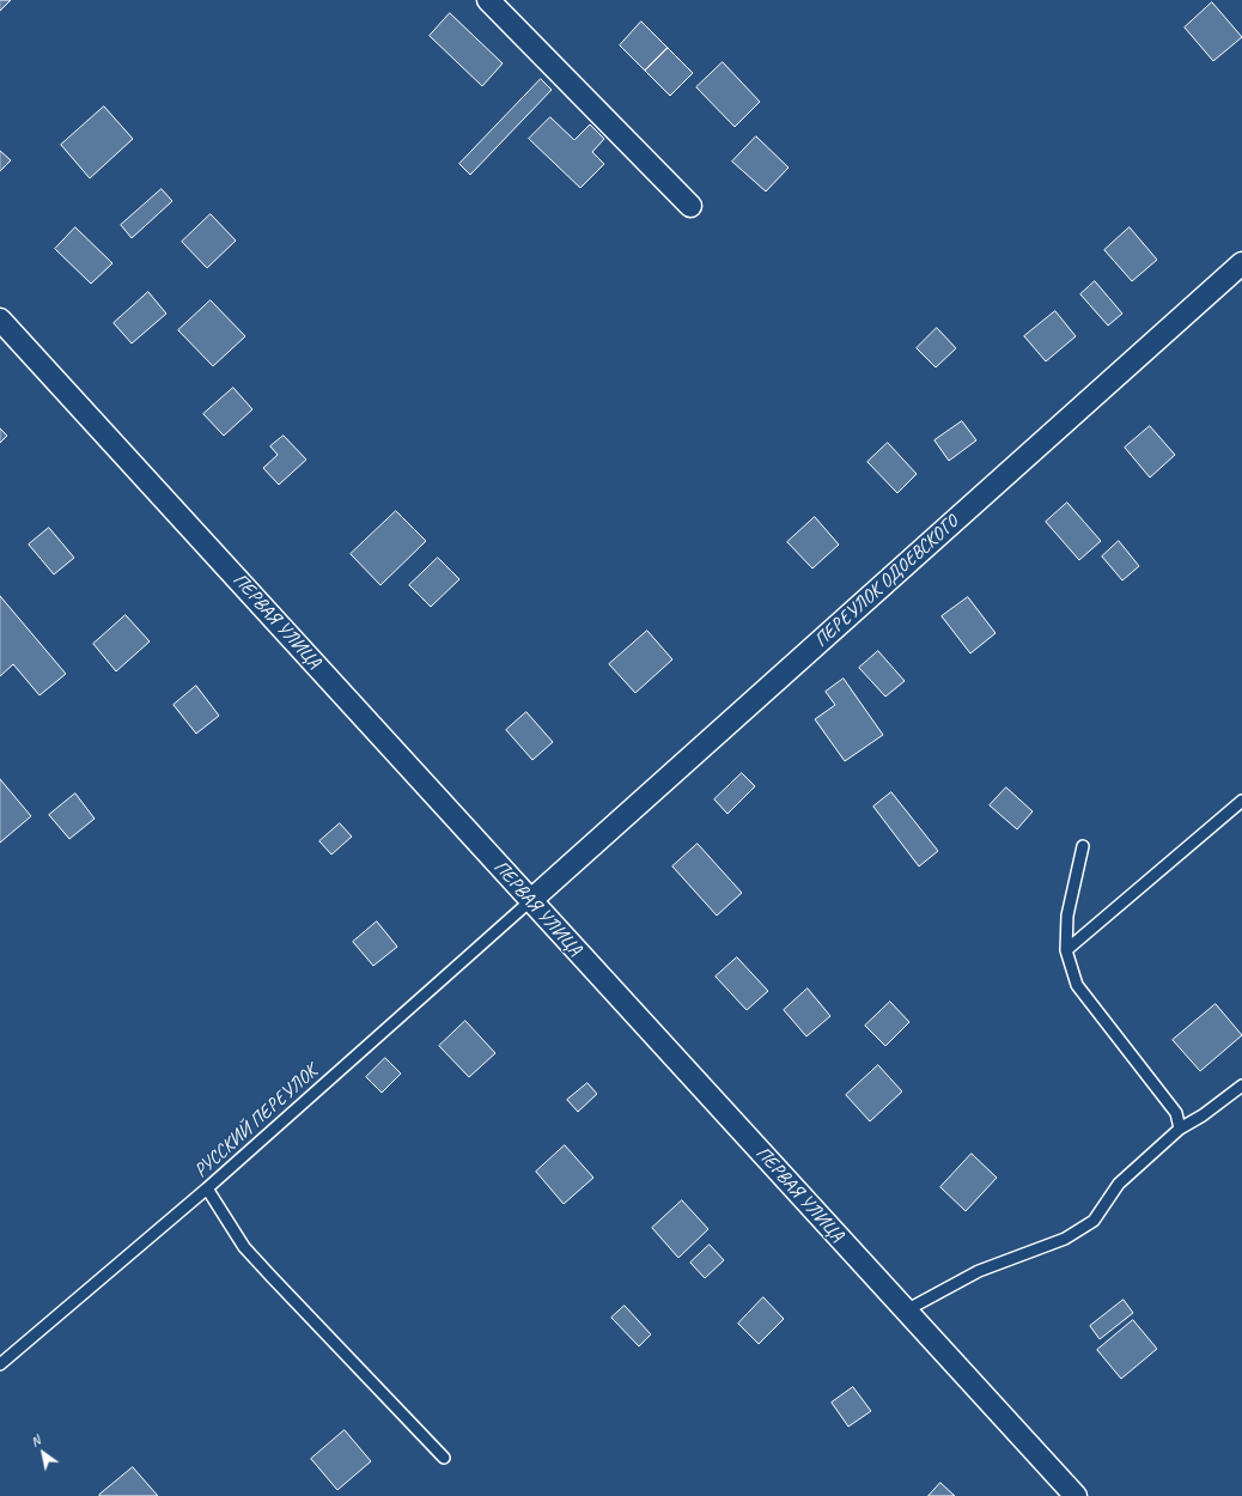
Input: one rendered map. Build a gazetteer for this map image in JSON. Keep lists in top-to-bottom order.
{
  "streets": {
    "street": ["ПЕРЕУЛОК ОДОЕВСКОГО", "ПЕРВАЯ УЛИЦА"],
    "lane": ["РУССКИЙ ПЕРЕУЛОК"]
  },
  "crossings": [
    ["ПЕРЕУЛОК ОДОЕВСКОГО", "ПЕРВАЯ УЛИЦА"],
    ["ПЕРЕУЛОК ОДОЕВСКОГО", "РУССКИЙ ПЕРЕУЛОК"],
    ["ПЕРВАЯ УЛИЦА", "РУССКИЙ ПЕРЕУЛОК"]
  ],
  "north": "top left"
}
